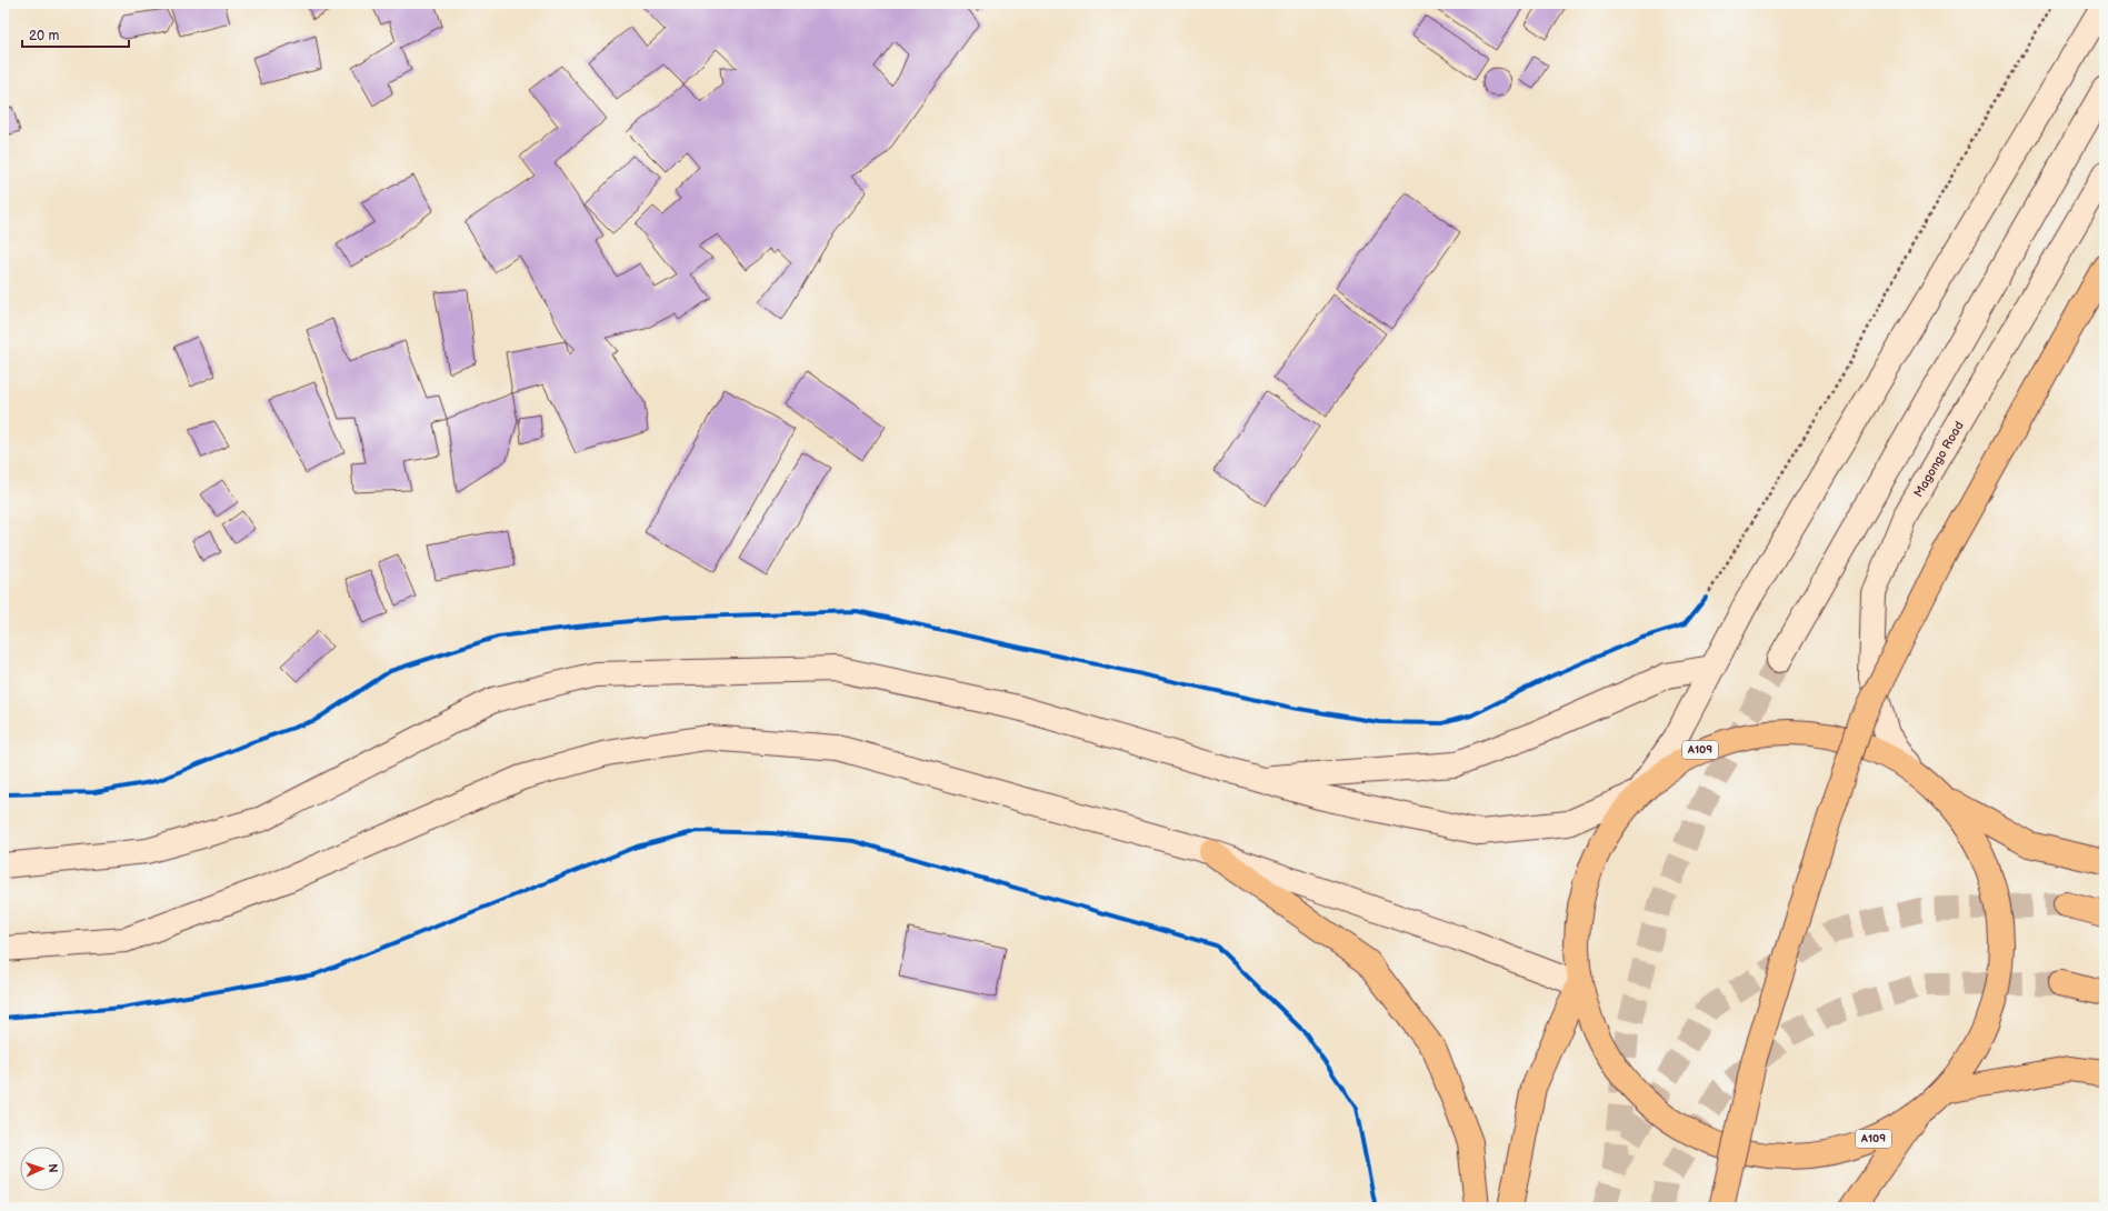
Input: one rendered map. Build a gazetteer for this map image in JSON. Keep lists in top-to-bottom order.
{
  "streets": {
    "highway": ["A109"],
    "main road": ["Magongo Road"]
  },
  "crossings": [
    ["Magongo Road", "A109"]
  ],
  "scale_bar": "20 m",
  "north": "right"
}
